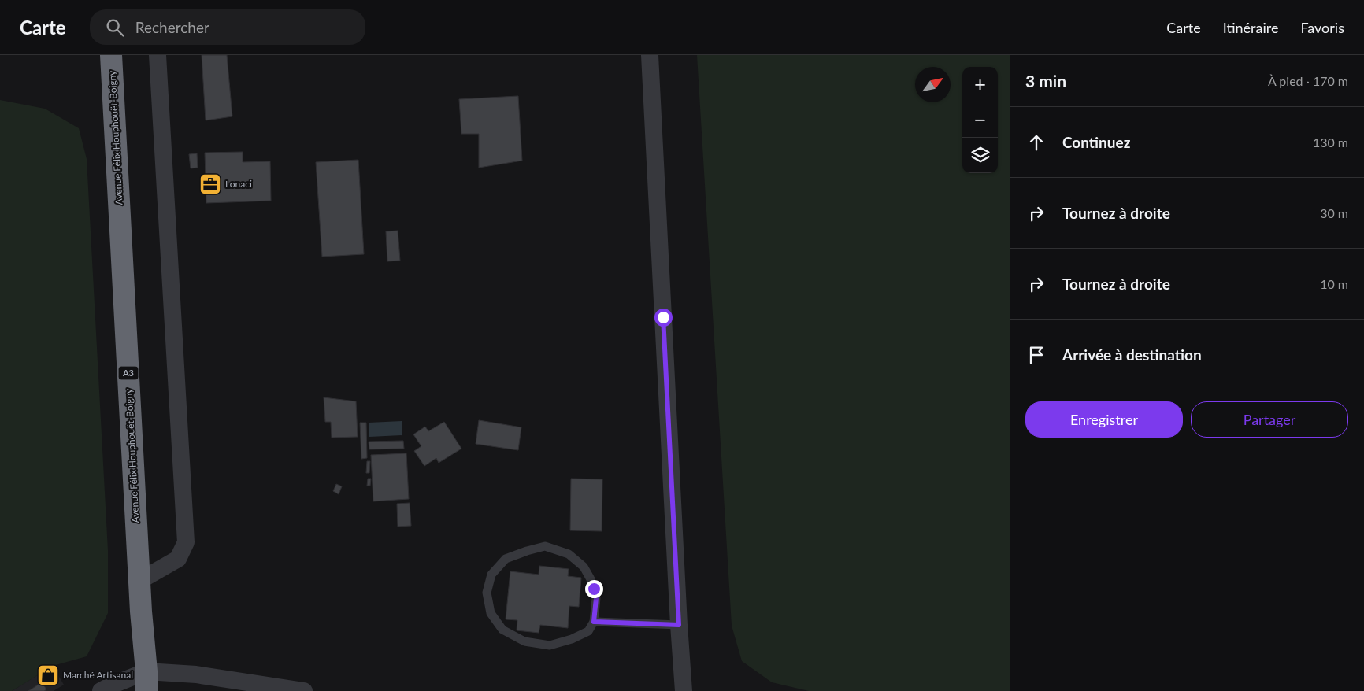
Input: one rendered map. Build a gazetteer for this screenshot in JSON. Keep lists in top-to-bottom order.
{
  "streets": {
    "highway": ["Avenue Félix Houphouët-Boigny", "A3"]
  },
  "places": {
    "office": ["Lonaci"],
    "shop": ["Marché Artisanal"]
  },
  "north": "top right",
  "page": {
    "header": "Carte",
    "search": "Rechercher",
    "nav": ["Carte", "Itinéraire", "Favoris"],
    "heading": ["3 min", "À pied · 170 m"],
    "map_buttons": ["+", "−"],
    "list": [
      ["Continuez", "130 m"],
      ["Tournez à droite", "30 m"],
      ["Tournez à droite", "10 m"],
      "Arrivée à destination"
    ],
    "buttons": ["Enregistrer", "Partager"]
  }
}
